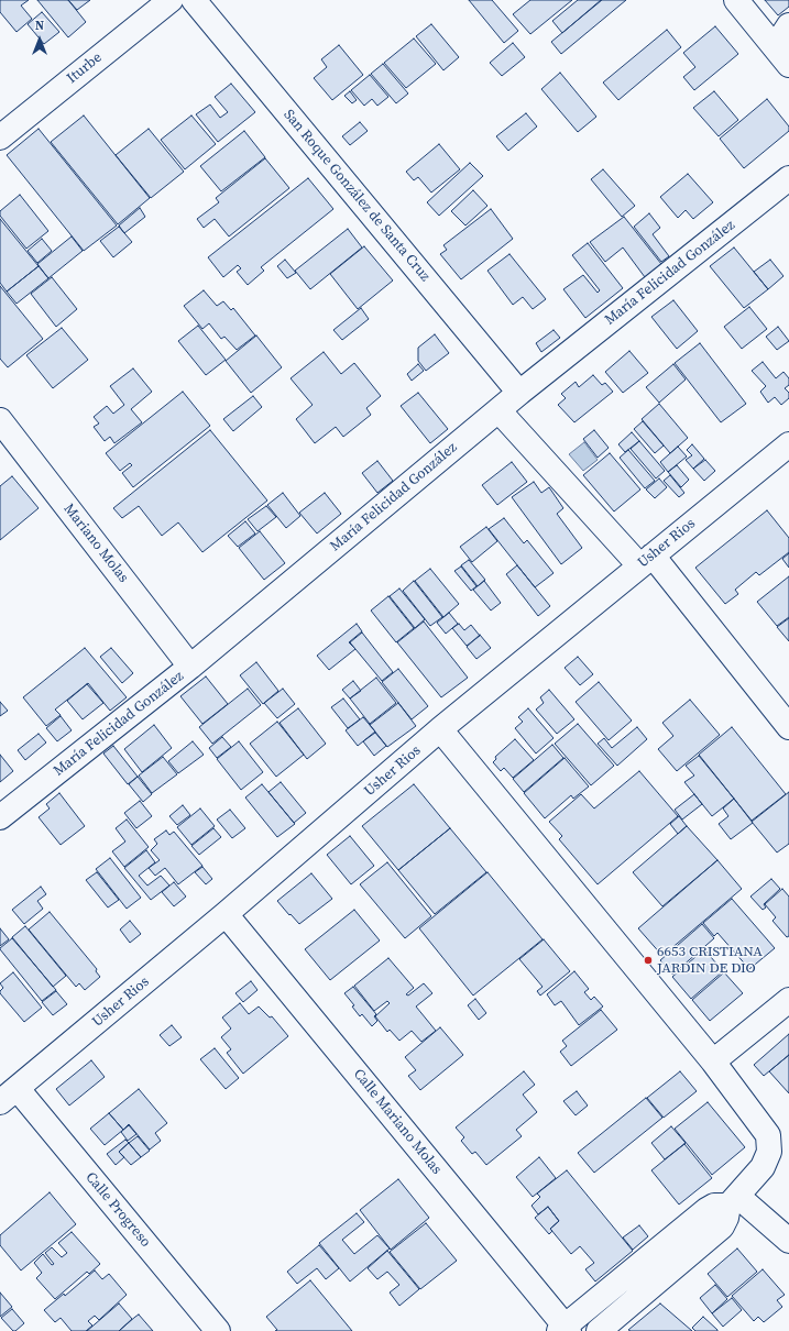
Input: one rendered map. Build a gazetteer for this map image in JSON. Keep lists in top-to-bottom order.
{
  "streets": {
    "street": [
      "Iturbe",
      "San Roque González de Santa Cruz",
      "María Felicidad González",
      "Mariano Molas",
      "Usher Rios",
      "Calle Mariano Molas",
      "Calle Progreso"
    ]
  },
  "crossings": [
    ["San Roque González de Santa Cruz", "María Felicidad González"],
    ["María Felicidad González", "Mariano Molas"],
    ["Usher Rios", "Calle Mariano Molas"],
    ["Usher Rios", "Calle Progreso"]
  ],
  "places": ["6653 CRISTIANA JARDIN DE DIO"],
  "north": "top"
}
